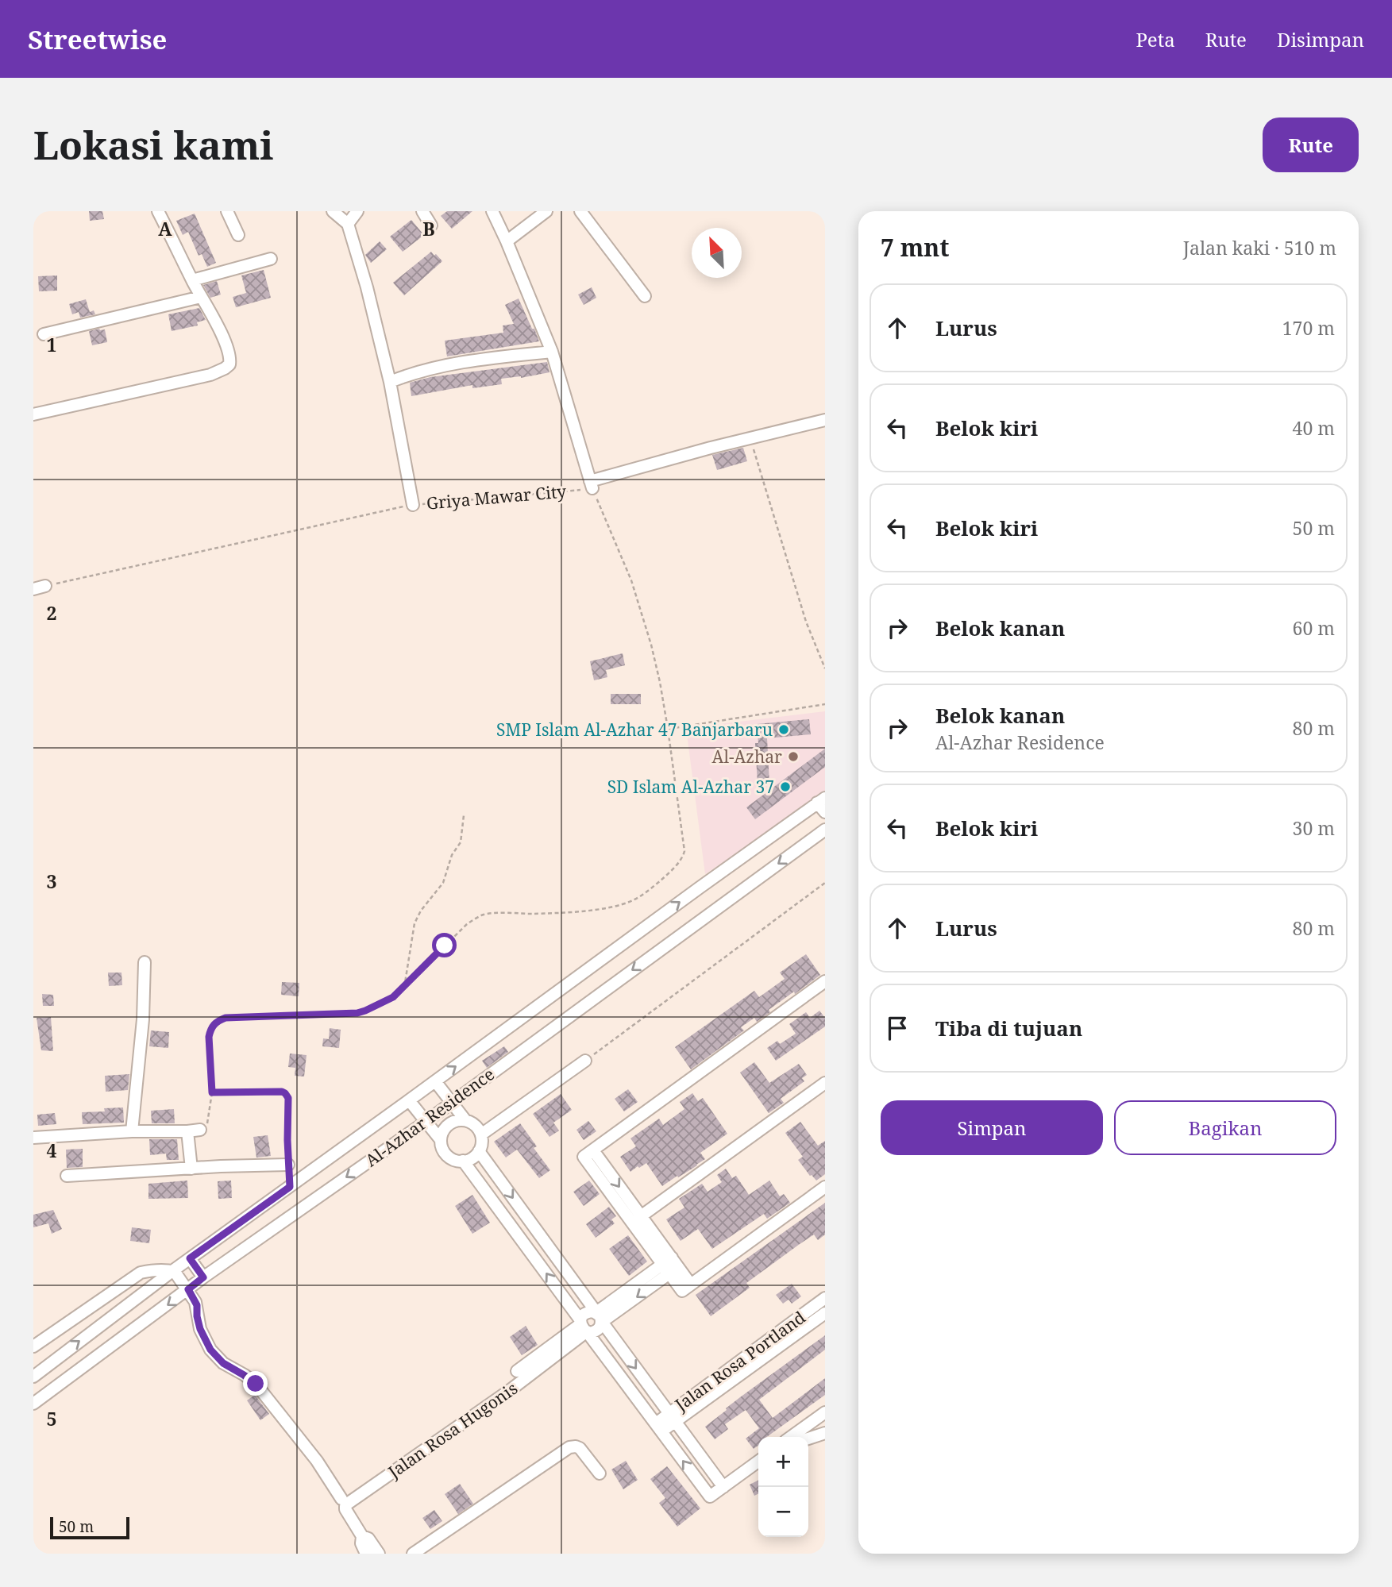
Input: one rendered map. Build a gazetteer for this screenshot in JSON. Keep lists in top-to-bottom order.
{
  "streets": {
    "street": ["Al-Azhar Residence", "Jalan Rosa Portland", "Jalan Rosa Hugonis"],
    "path": ["Griya Mawar City"]
  },
  "places": ["SMP Islam Al-Azhar 47 Banjarbaru", "Al-Azhar", "SD Islam Al-Azhar 37"],
  "scale_bar": "50 m",
  "north": "top left",
  "page": {
    "header": "Streetwise",
    "nav": ["Peta", "Rute", "Disimpan"],
    "buttons": [
      "Rute",
      ["Simpan", "Bagikan"]
    ],
    "title": "Lokasi kami",
    "heading": ["7 mnt", "Jalan kaki · 510 m"],
    "list": [
      ["Lurus", "170 m"],
      ["Belok kiri", "40 m"],
      ["Belok kiri", "50 m"],
      ["Belok kanan", "60 m"],
      ["Belok kanan", "Al-Azhar Residence", "80 m"],
      ["Belok kiri", "30 m"],
      ["Lurus", "80 m"],
      "Tiba di tujuan"
    ],
    "map_buttons": ["+", "−"],
    "scale": "50 m"
  },
  "grid": {
    "columns": ["A", "B"],
    "rows": [
      "1",
      "2",
      "3",
      "4",
      "5"
    ]
  }
}
